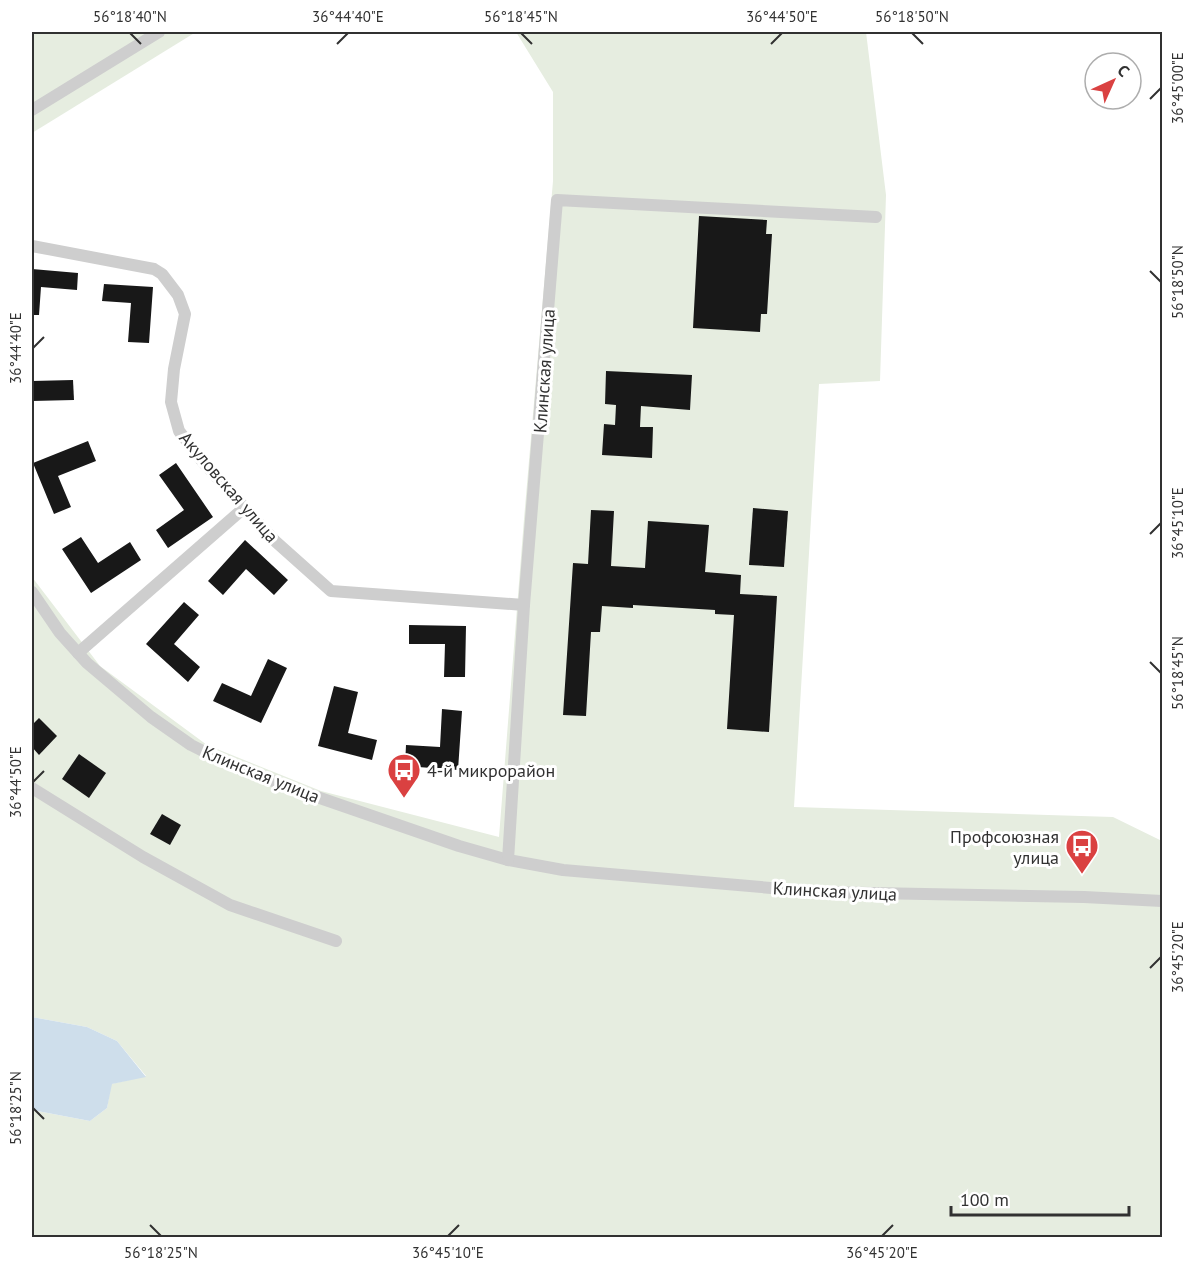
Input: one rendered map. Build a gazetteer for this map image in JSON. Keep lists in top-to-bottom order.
{
  "streets": {
    "street": ["Клинская улица", "Акуловская улица"]
  },
  "crossings": [
    ["Клинская улица", "Акуловская улица"]
  ],
  "places": {
    "bus stop": ["4-й микрорайон", "Профсоюзная улица"]
  },
  "scale_bar": "100 m",
  "north": "top right",
  "coordinates": [
    "56°18'40\"N",
    "36°44'40\"E",
    "56°18'45\"N",
    "36°44'50\"E",
    "56°18'50\"N",
    "36°45'00\"E",
    "36°45'10\"E",
    "36°45'20\"E",
    "56°18'25\"N"
  ]
}
